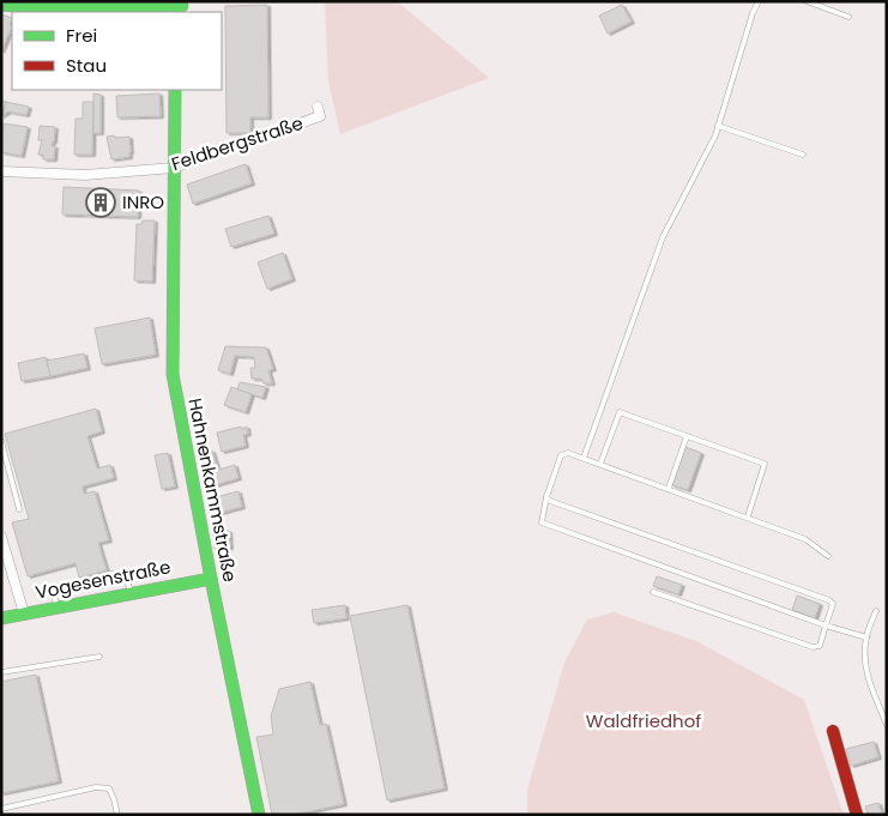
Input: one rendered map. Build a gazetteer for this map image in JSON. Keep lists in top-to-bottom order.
{
  "streets": {
    "street": ["Feldbergstraße", "Hahnenkammstraße", "Vogesenstraße"]
  },
  "crossings": [
    ["Feldbergstraße", "Hahnenkammstraße"],
    ["Hahnenkammstraße", "Vogesenstraße"]
  ],
  "parks": ["Waldfriedhof"],
  "places": {
    "building": ["INRO"]
  },
  "legend": ["Frei", "Stau"]
}
